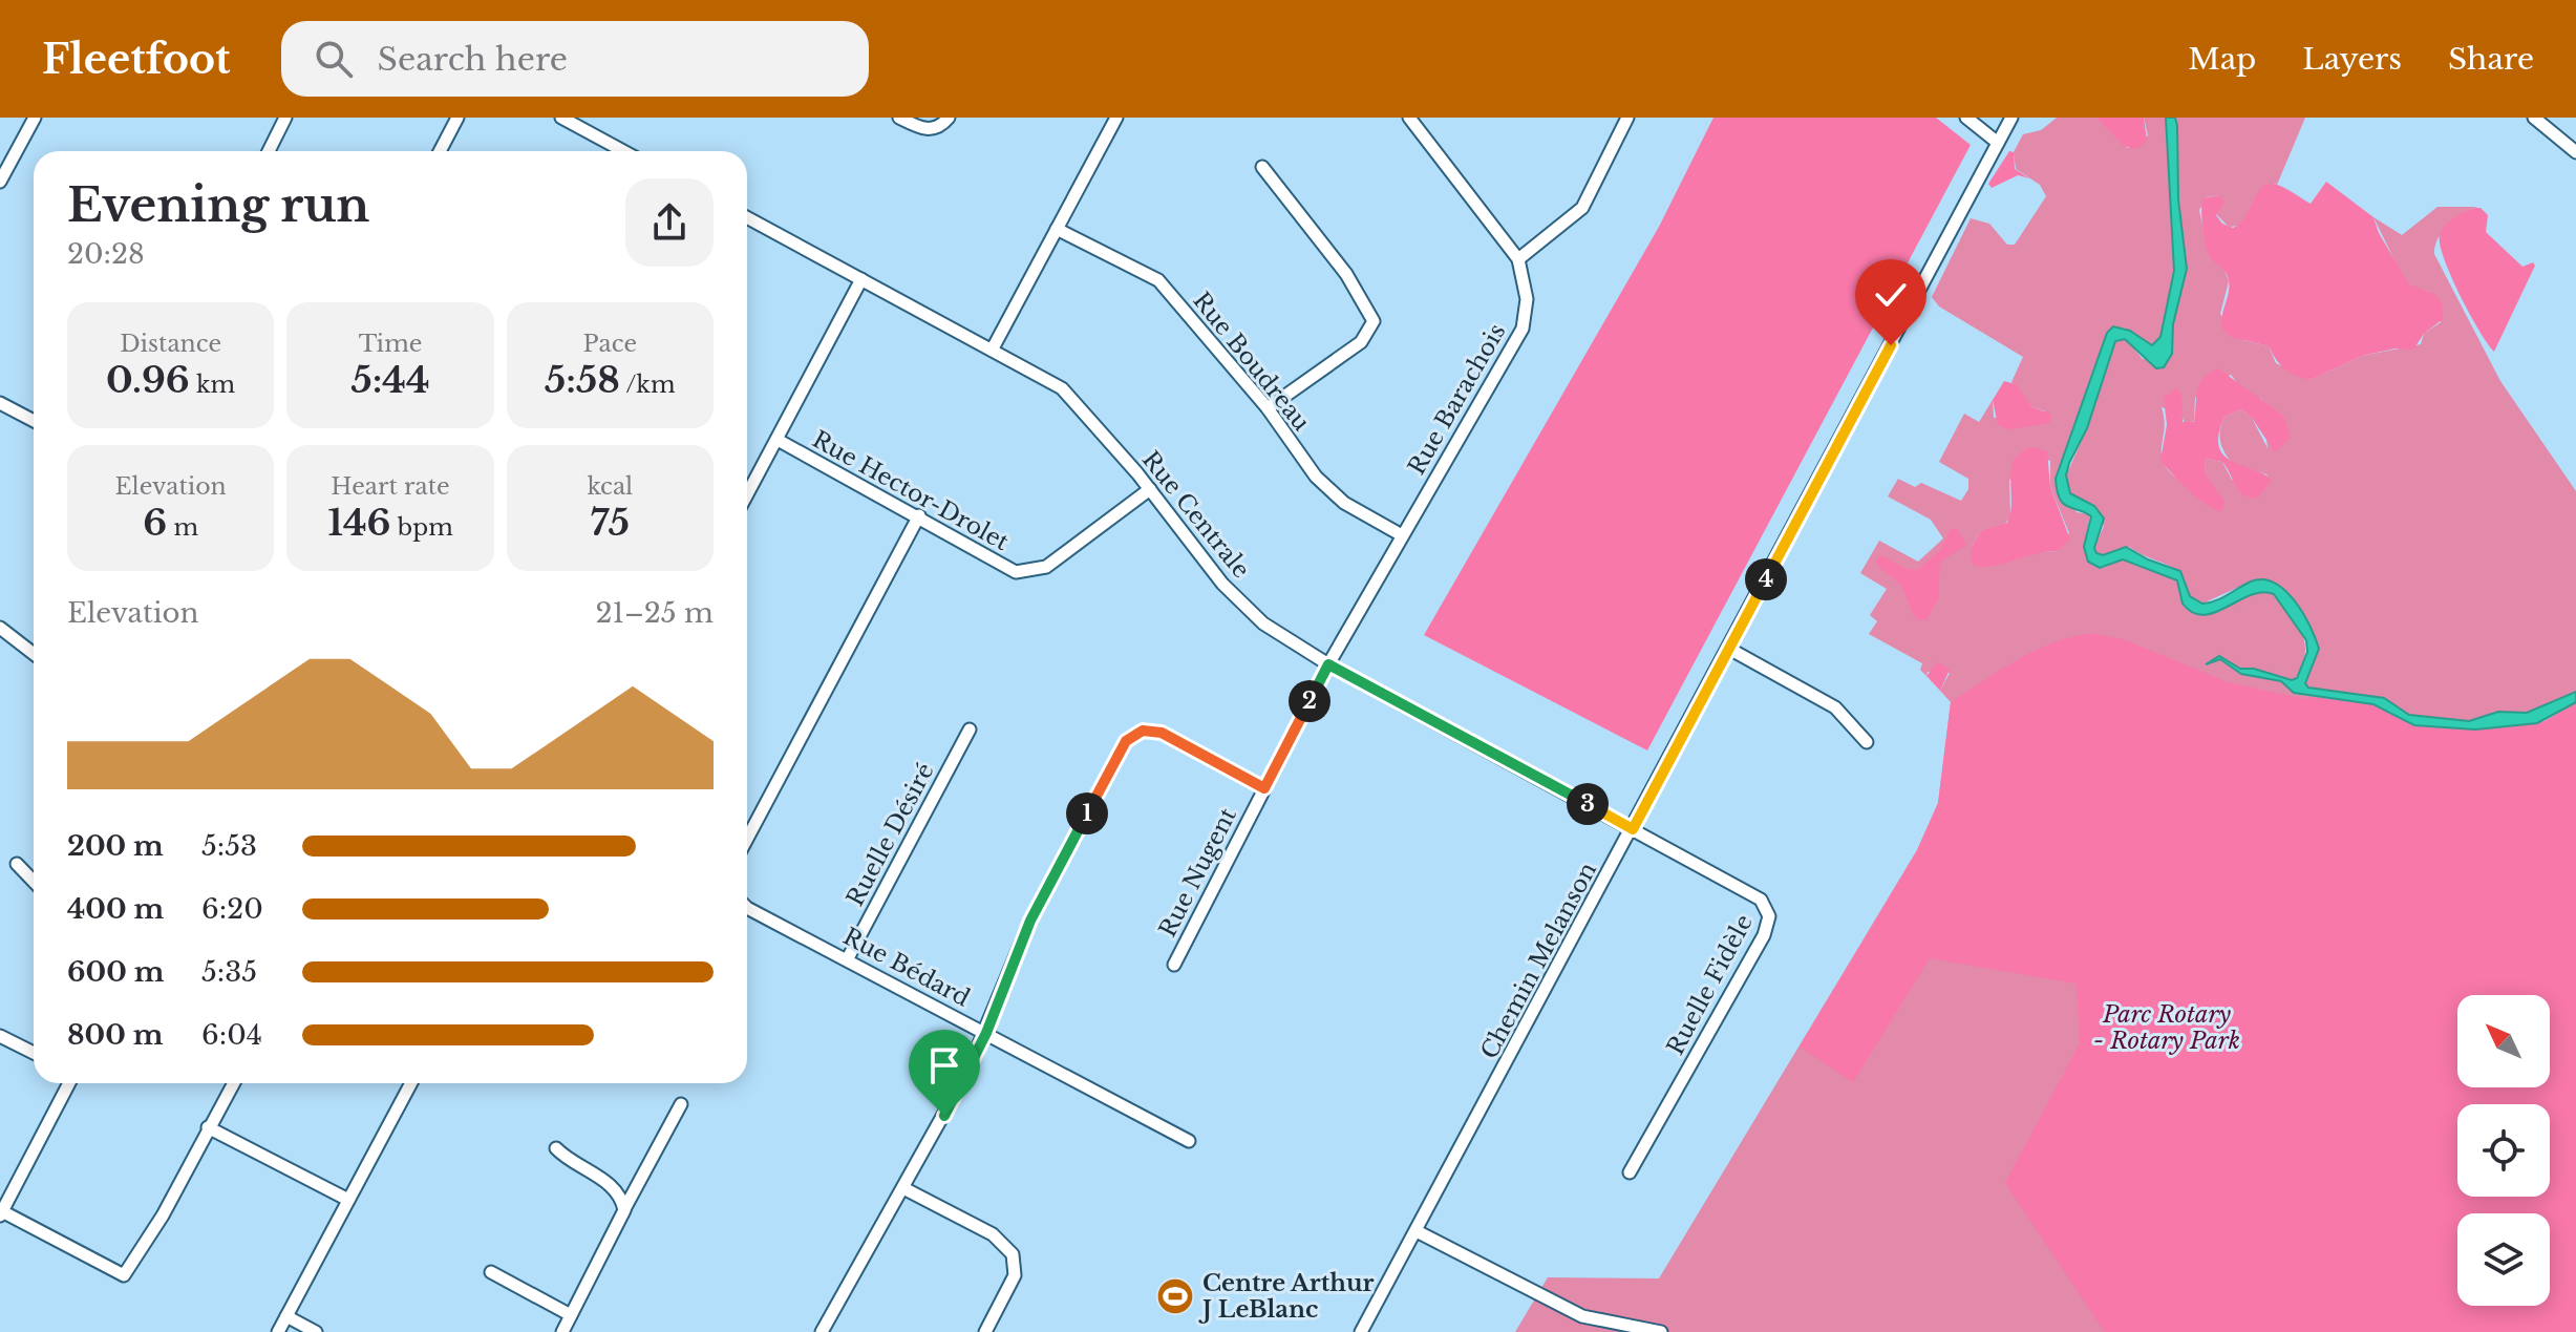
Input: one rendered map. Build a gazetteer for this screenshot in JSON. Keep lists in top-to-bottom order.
{
  "streets": {
    "street": [
      "Rue Boudreau",
      "Rue Barachois",
      "Rue Hector-Drolet",
      "Rue Centrale",
      "Ruelle Désiré",
      "Rue Nugent",
      "Chemin Melanson",
      "Rue Bédard",
      "Ruelle Fidèle"
    ]
  },
  "crossings": [
    ["Rue Boudreau", "Rue Barachois"],
    ["Rue Barachois", "Rue Centrale"],
    ["Rue Barachois", "Rue Nugent"],
    ["Rue Hector-Drolet", "Rue Centrale"],
    ["Rue Centrale", "Rue Nugent"],
    ["Rue Centrale", "Chemin Melanson"],
    ["Rue Centrale", "Ruelle Fidèle"],
    ["Ruelle Désiré", "Rue Bédard"],
    ["Chemin Melanson", "Ruelle Fidèle"]
  ],
  "parks": ["Parc Rotary - Rotary Park"],
  "places": {
    "sports": ["Centre Arthur J LeBlanc"]
  },
  "north": "top left",
  "page": {
    "header": "Fleetfoot",
    "search": "Search here",
    "nav": ["Map", "Layers", "Share"],
    "heading": ["Evening run", "20:28"],
    "stats": [
      ["Distance", "0.96 km"],
      ["Time", "5:44"],
      ["Pace", "5:58 /km"],
      ["Elevation", "6 m"],
      ["Heart rate", "146 bpm"],
      ["kcal", "75"]
    ],
    "pins": [
      "4",
      "2",
      "3",
      "1"
    ],
    "chart": ["Elevation", "21–25 m"],
    "list": [
      {
        "name": "200 m",
        "note": "5:53"
      },
      {
        "name": "400 m",
        "note": "6:20"
      },
      {
        "name": "600 m",
        "note": "5:35"
      },
      {
        "name": "800 m",
        "note": "6:04"
      }
    ]
  }
}
